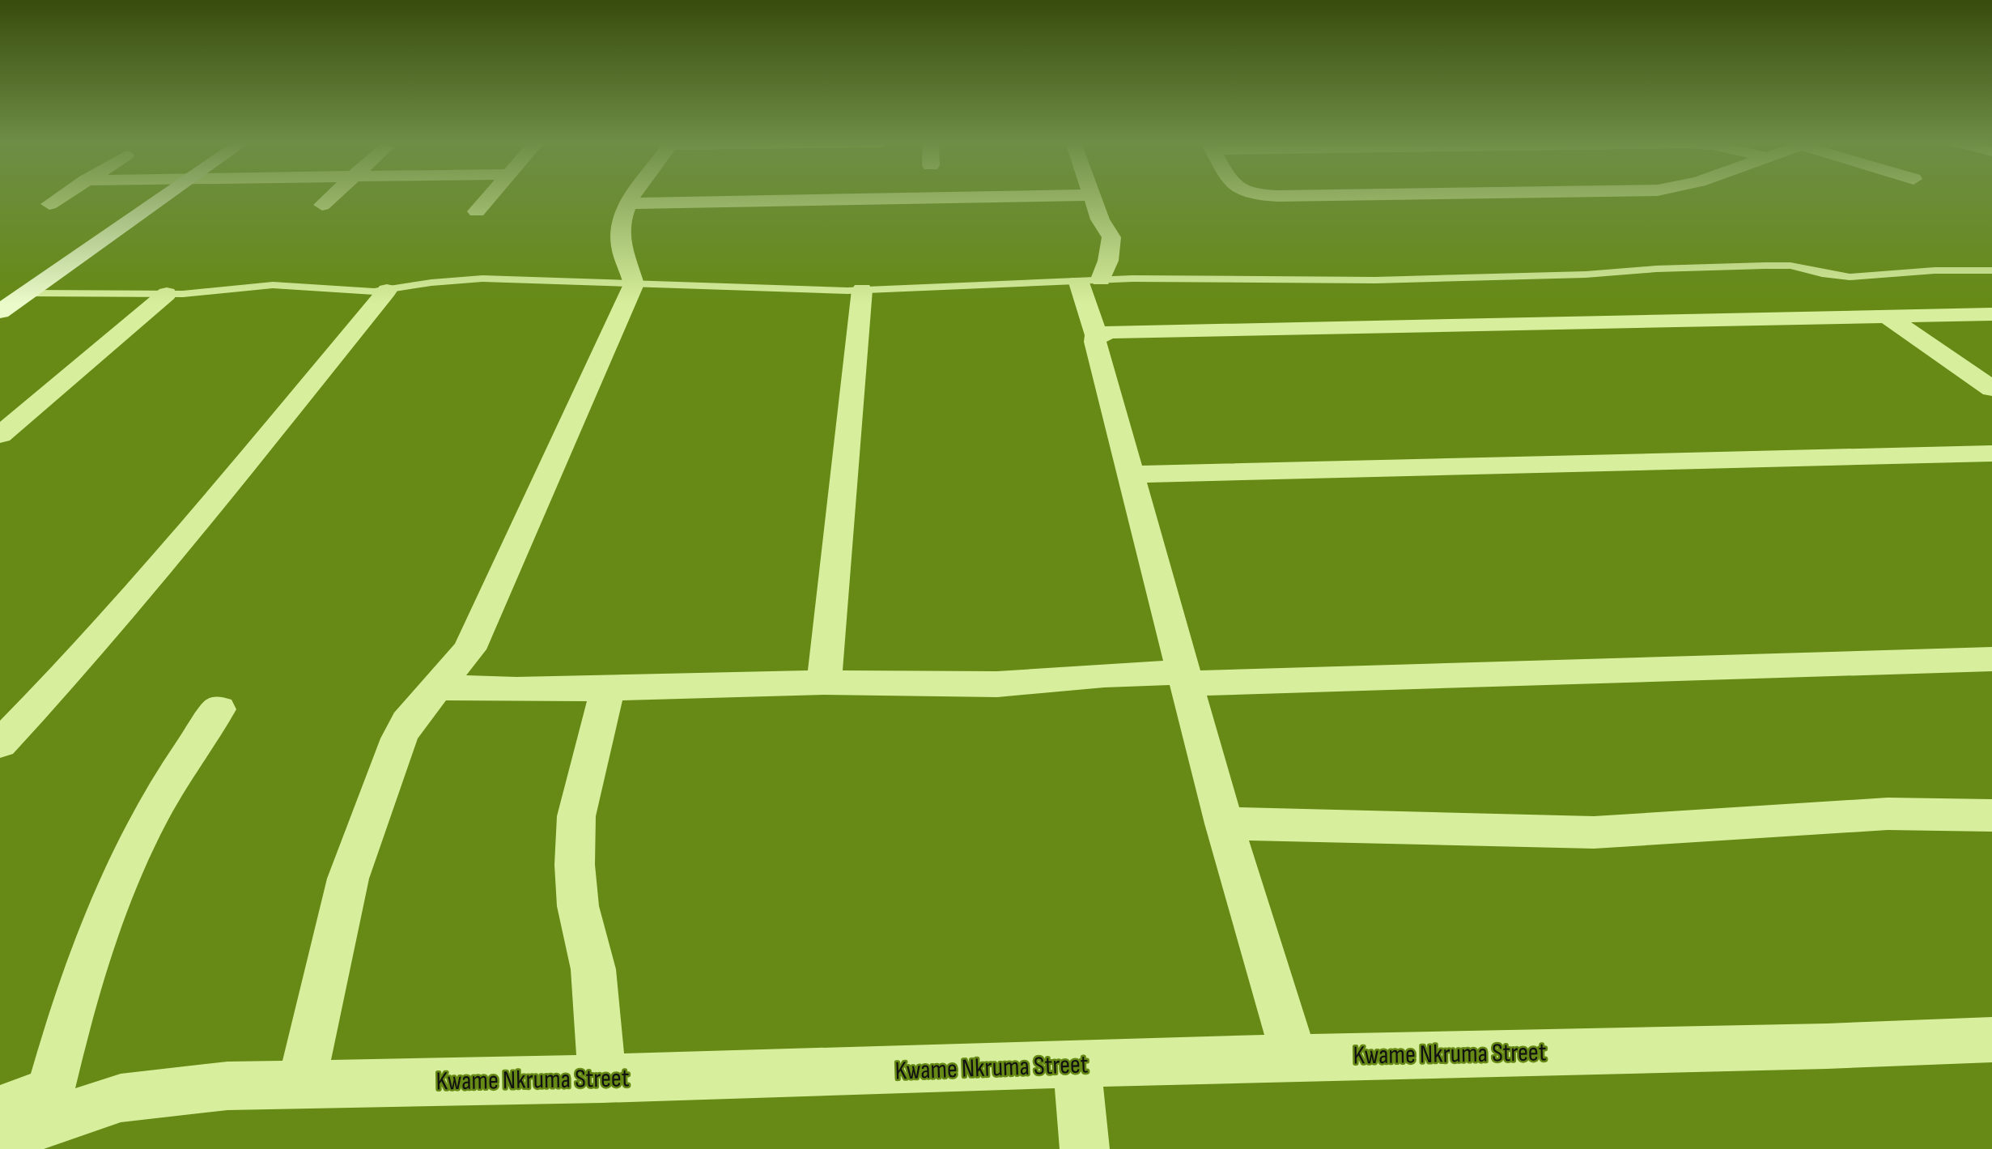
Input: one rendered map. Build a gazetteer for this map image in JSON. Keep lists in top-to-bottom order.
{
  "streets": {
    "street": ["Kwame Nkruma Street"]
  }
}
